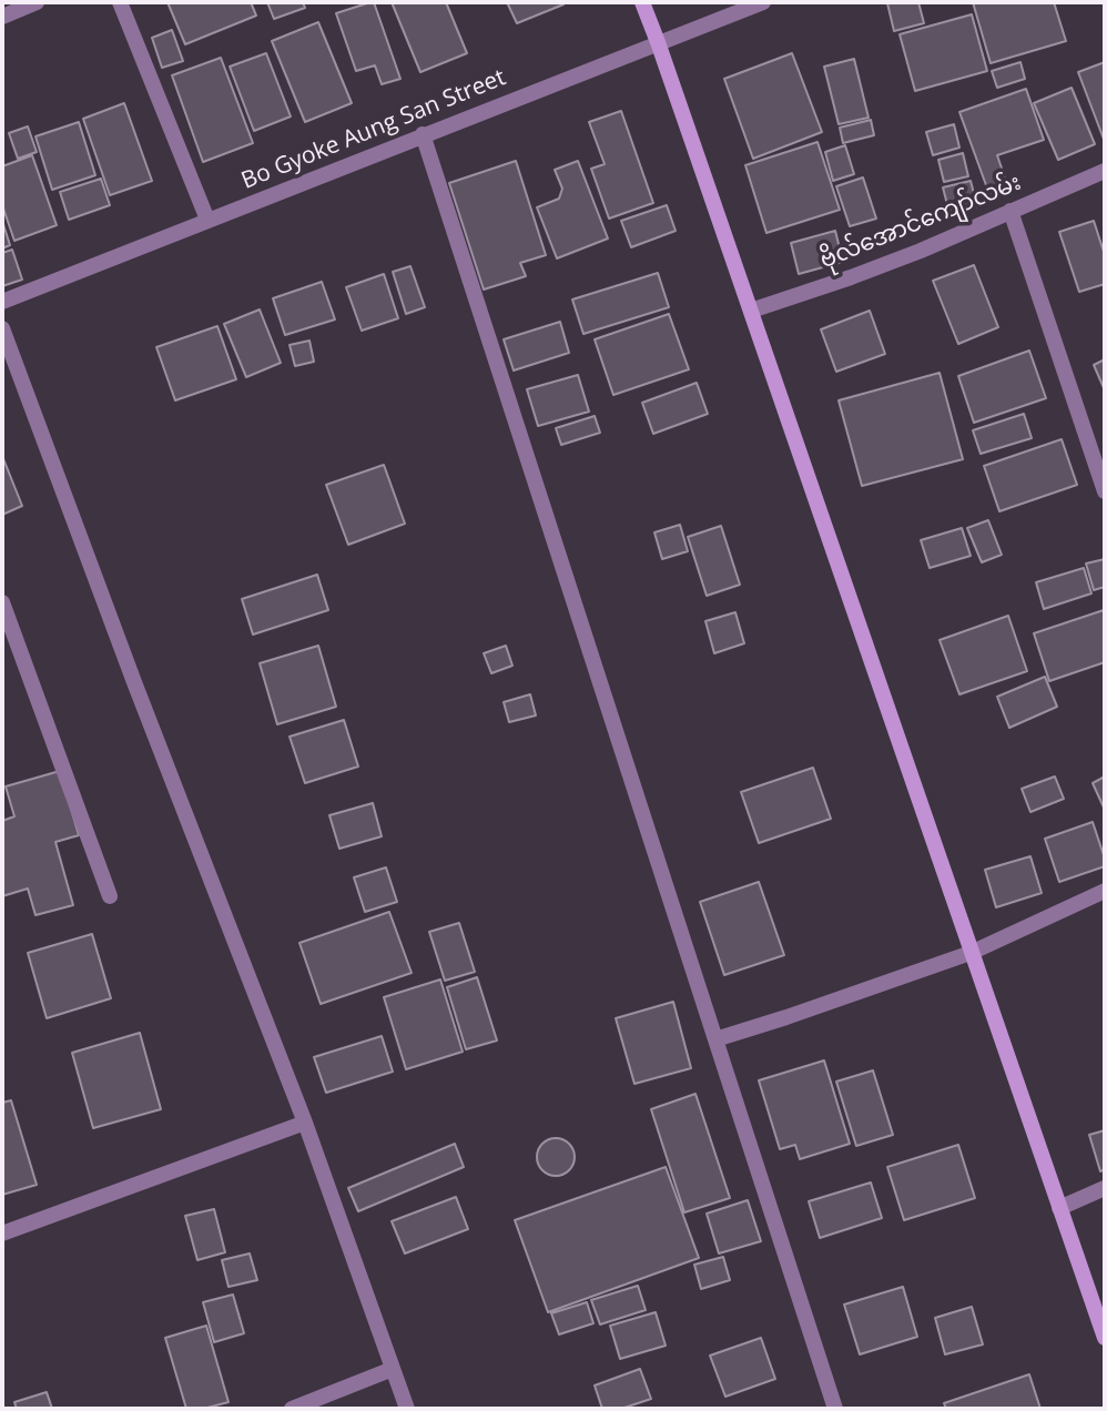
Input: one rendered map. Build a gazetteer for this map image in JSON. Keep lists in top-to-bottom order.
{
  "streets": {
    "street": ["Bo Gyoke Aung San Street", "ဗိုလ်အောင်ကျော်လမ်း"]
  }
}
